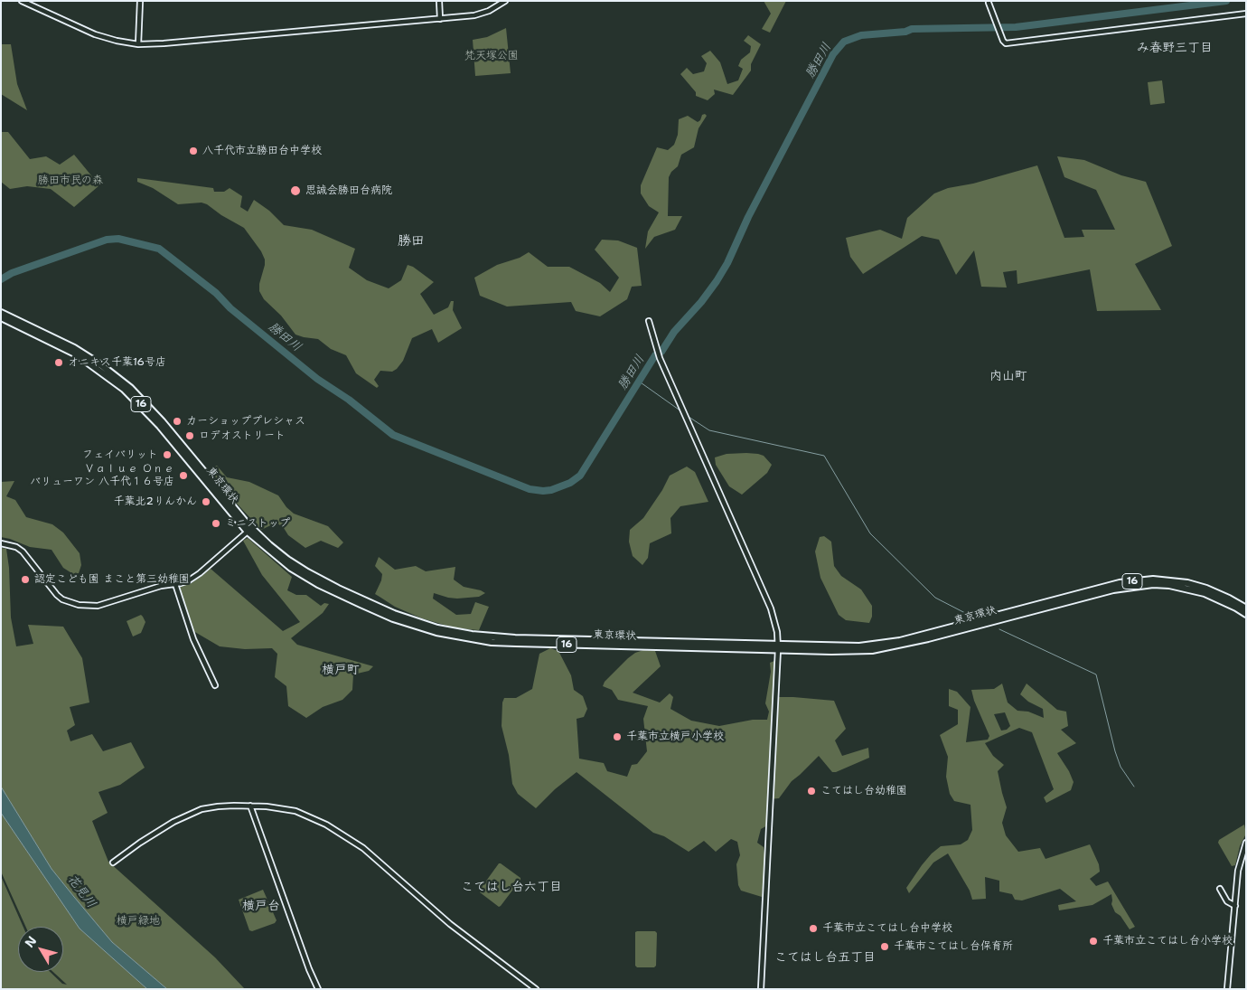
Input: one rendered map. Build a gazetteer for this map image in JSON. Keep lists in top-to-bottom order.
{
  "streets": {
    "highway": ["16", "東京環状"]
  },
  "districts": [
    "み春野三丁目",
    "勝田",
    "内山町",
    "横戸町",
    "こてはし台六丁目",
    "横戸台",
    "こてはし台五丁目"
  ],
  "water": ["勝田川", "花見川"],
  "parks": ["梵天塚公園", "勝田市民の森", "横戸緑地"],
  "places": [
    "八千代市立勝田台中学校",
    "思誠会勝田台病院",
    "オニキス千葉16号店",
    "カーショッププレシャス",
    "ロデオストリート",
    "フェイバリット",
    "Ｖａｌｕｅ Ｏｎｅ バリューワン 八千代１６号店",
    "千葉北2りんかん",
    "ミニストップ",
    "認定こども園 まこと第三幼稚園",
    "千葉市立横戸小学校",
    "こてはし台幼稚園",
    "千葉市立こてはし台中学校",
    "千葉市立こてはし台小学校",
    "千葉市こてはし台保育所"
  ],
  "north": "top left"
}
